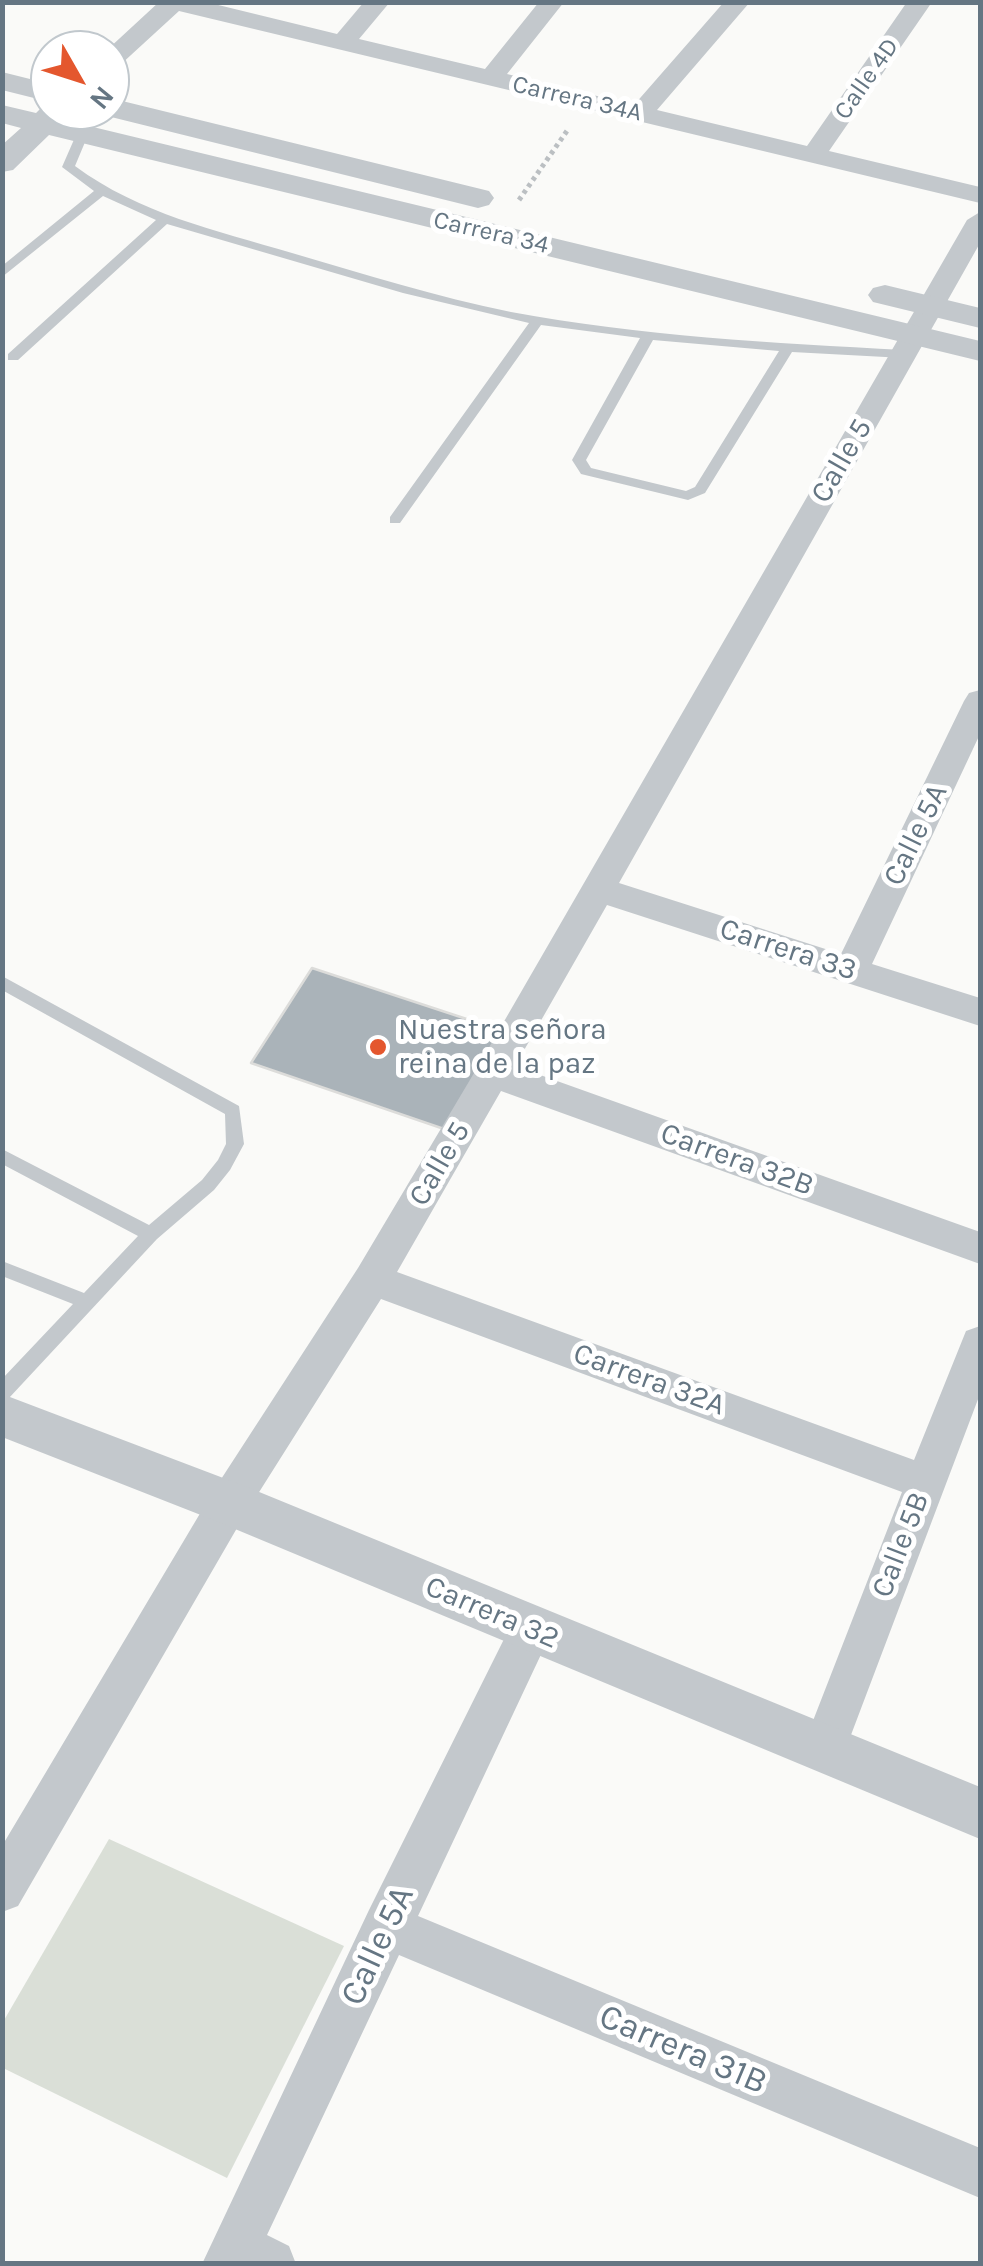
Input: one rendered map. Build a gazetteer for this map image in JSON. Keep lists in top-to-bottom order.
{
  "streets": {
    "street": [
      "Calle 4D",
      "Carrera 34A",
      "Carrera 34",
      "Calle 5",
      "Calle 5A",
      "Carrera 33",
      "Carrera 32B",
      "Carrera 32A",
      "Calle 5B",
      "Carrera 32",
      "Carrera 31B"
    ]
  },
  "crossings": [
    ["Calle 4D", "Carrera 34A"],
    ["Carrera 34", "Calle 5"],
    ["Calle 5", "Carrera 33"],
    ["Calle 5", "Carrera 32B"],
    ["Calle 5", "Carrera 32A"],
    ["Calle 5", "Carrera 32"],
    ["Calle 5A", "Carrera 33"],
    ["Calle 5A", "Carrera 32"],
    ["Calle 5A", "Carrera 31B"],
    ["Carrera 32A", "Calle 5B"],
    ["Calle 5B", "Carrera 32"]
  ],
  "places": ["Nuestra señora reina de la paz"],
  "north": "bottom right"
}
